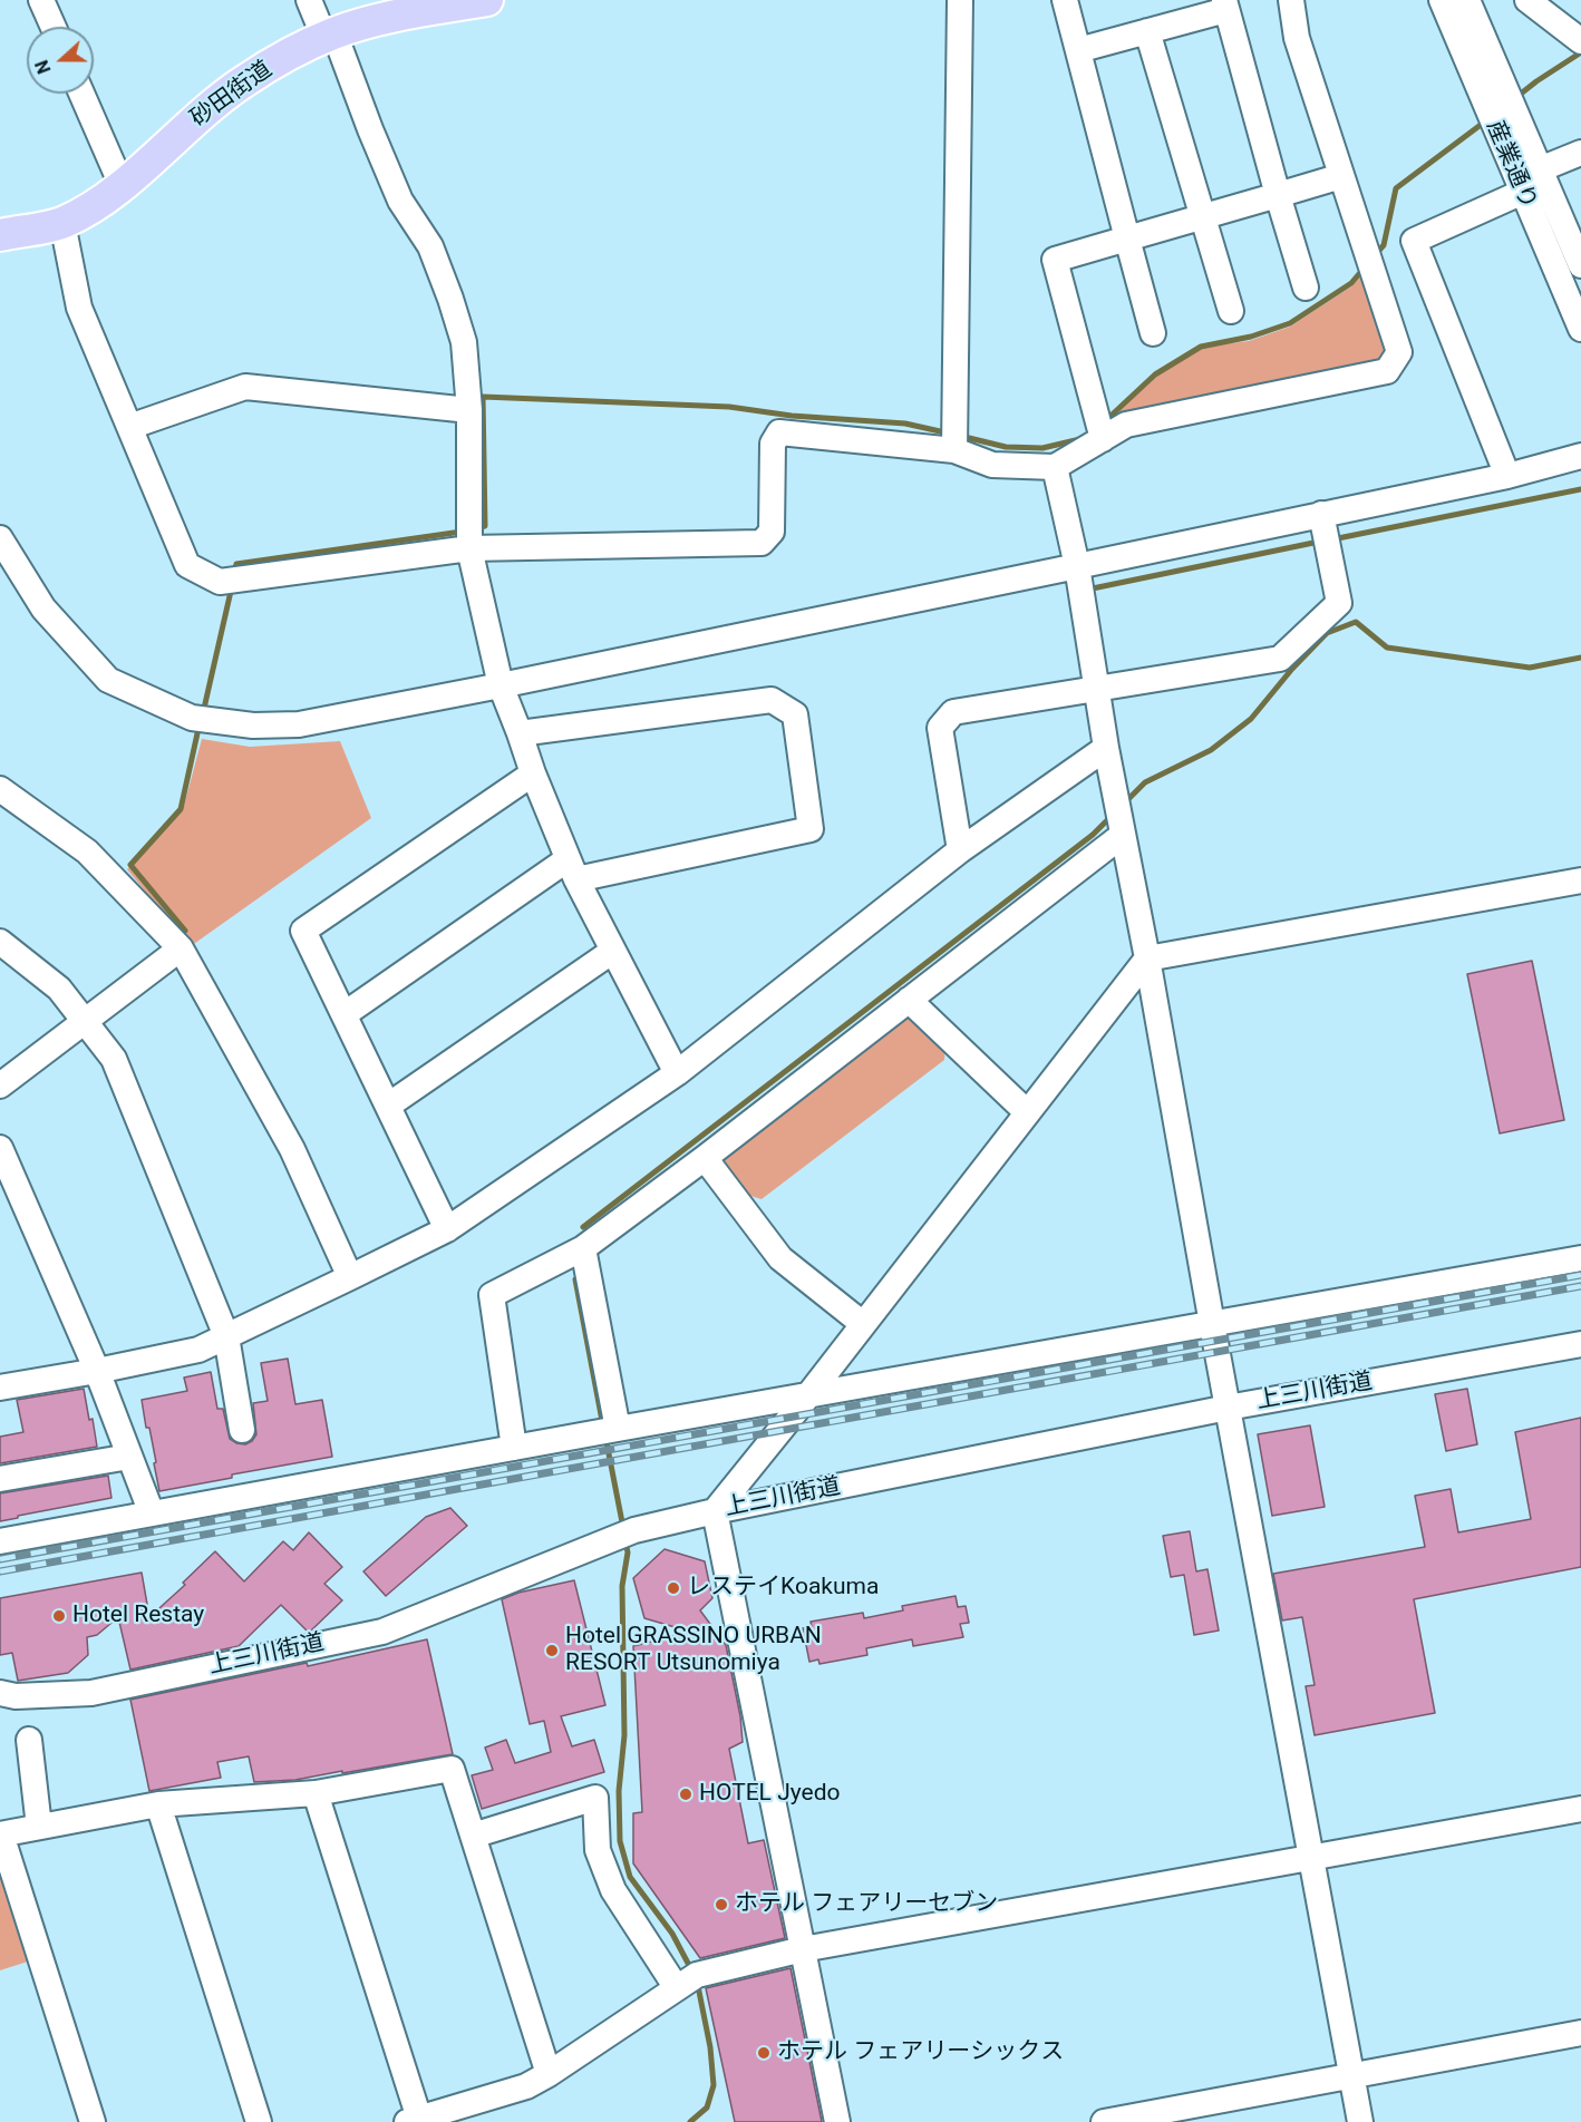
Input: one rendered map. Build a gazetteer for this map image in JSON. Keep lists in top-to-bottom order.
{
  "streets": {
    "main road": ["砂田街道"],
    "street": ["産業通り", "上三川街道"]
  },
  "places": [
    "レステイKoakuma",
    "Hotel Restay",
    "Hotel GRASSINO URBAN RESORT Utsunomiya",
    "HOTEL Jyedo",
    "ホテル フェアリーセブン",
    "ホテル フェアリーシックス"
  ],
  "north": "left"
}
